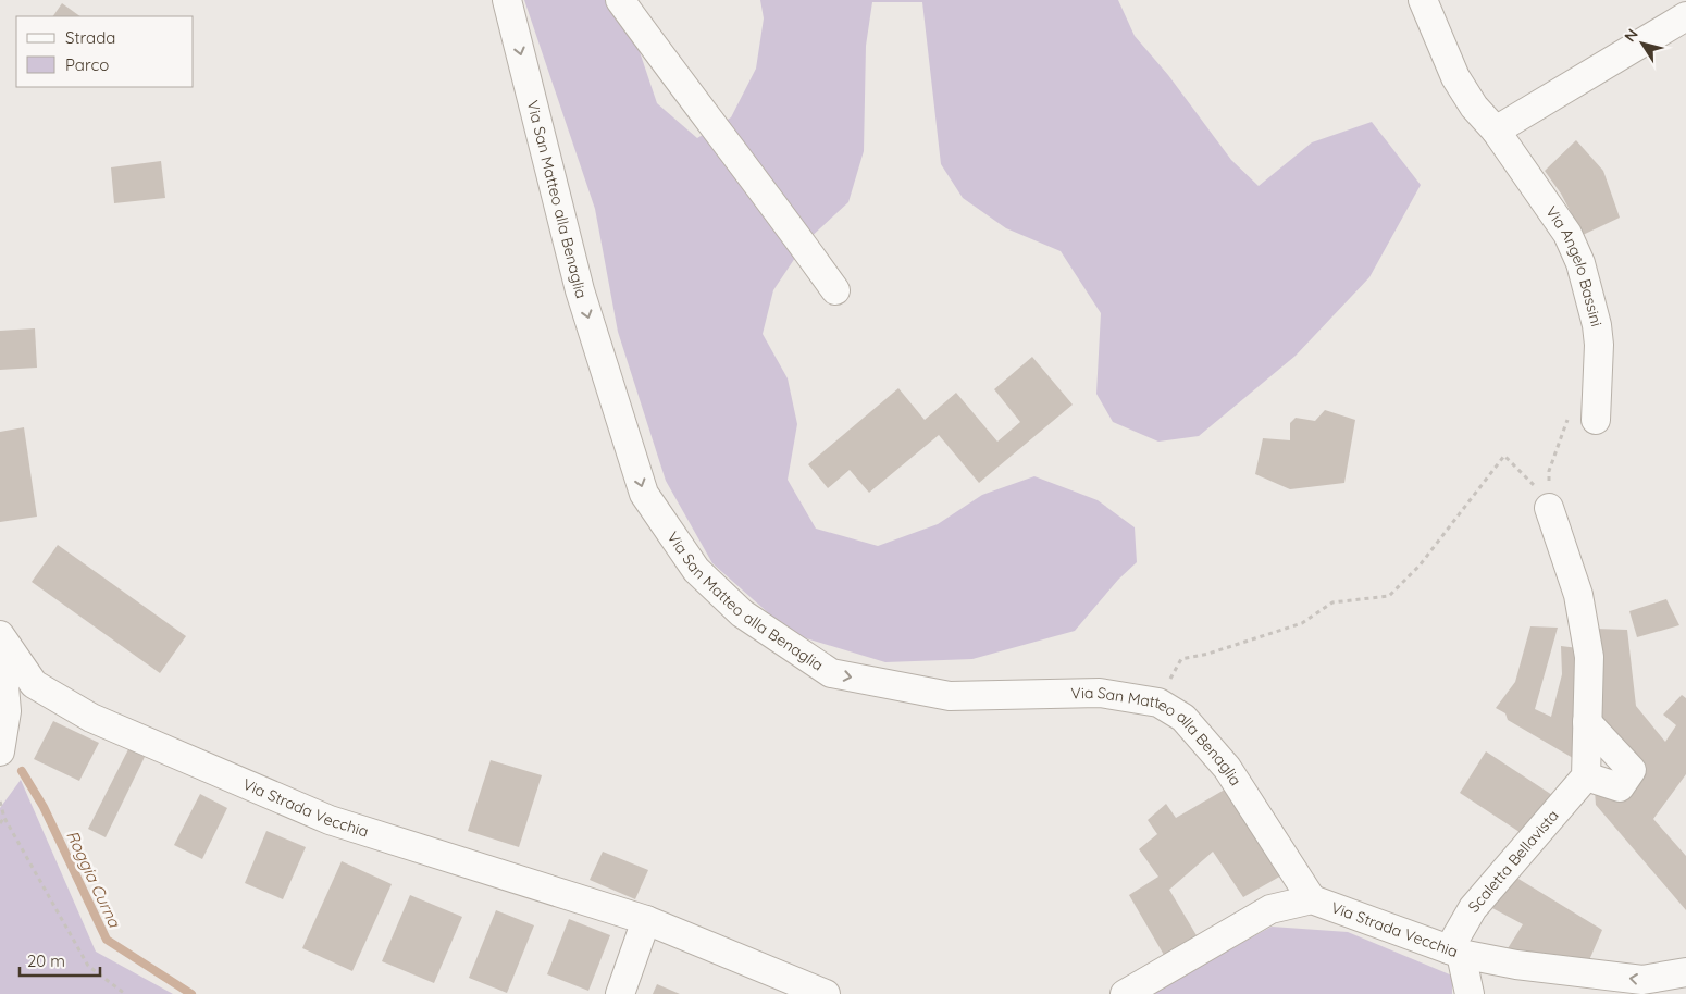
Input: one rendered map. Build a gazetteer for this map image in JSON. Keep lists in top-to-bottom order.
{
  "streets": {
    "street": [
      "Via San Matteo alla Benaglia",
      "Via Angelo Bassini",
      "Via Strada Vecchia",
      "Scaletta Bellavista"
    ]
  },
  "crossings": [
    ["Via San Matteo alla Benaglia", "Via Strada Vecchia"],
    ["Via Strada Vecchia", "Scaletta Bellavista"]
  ],
  "water": ["Roggia Curna"],
  "legend": ["Strada", "Parco"],
  "scale_bar": "20 m",
  "north": "top left"
}
